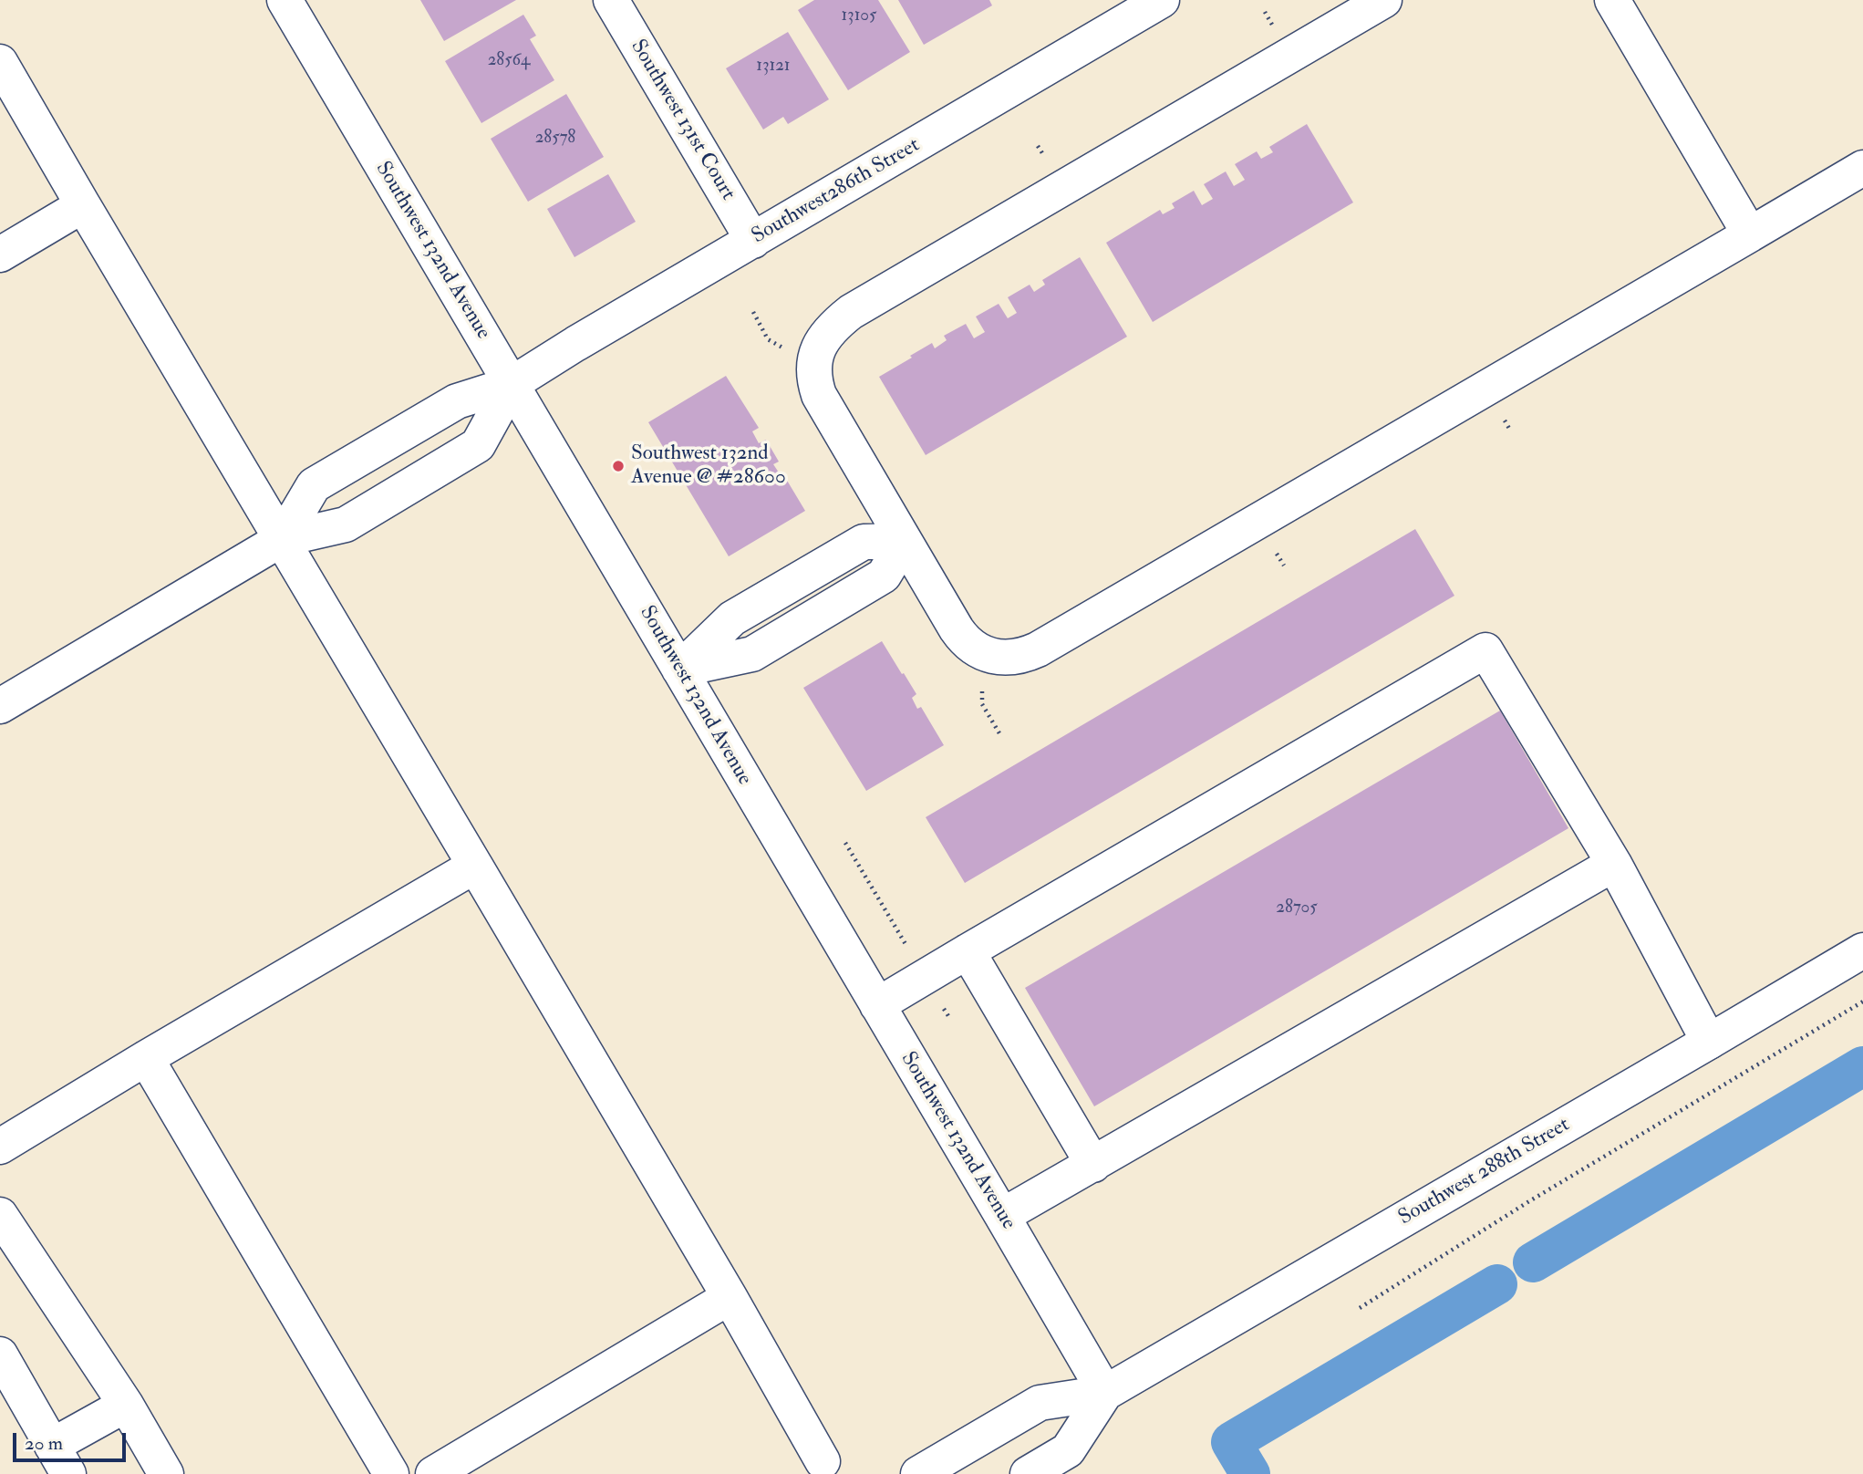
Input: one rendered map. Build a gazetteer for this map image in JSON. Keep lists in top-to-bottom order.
{
  "streets": {
    "street": [
      "Southwest 131st Court",
      "Southwest286th Street",
      "Southwest 132nd Avenue",
      "Southwest 288th Street"
    ]
  },
  "crossings": [
    ["Southwest 131st Court", "Southwest286th Street"],
    ["Southwest286th Street", "Southwest 132nd Avenue"],
    ["Southwest 132nd Avenue", "Southwest 288th Street"]
  ],
  "places": ["Southwest 132nd Avenue @ #28600"],
  "house_numbers": [
    "13105",
    "28564",
    "13121",
    "28578",
    "28705"
  ],
  "scale_bar": "20 m"
}
